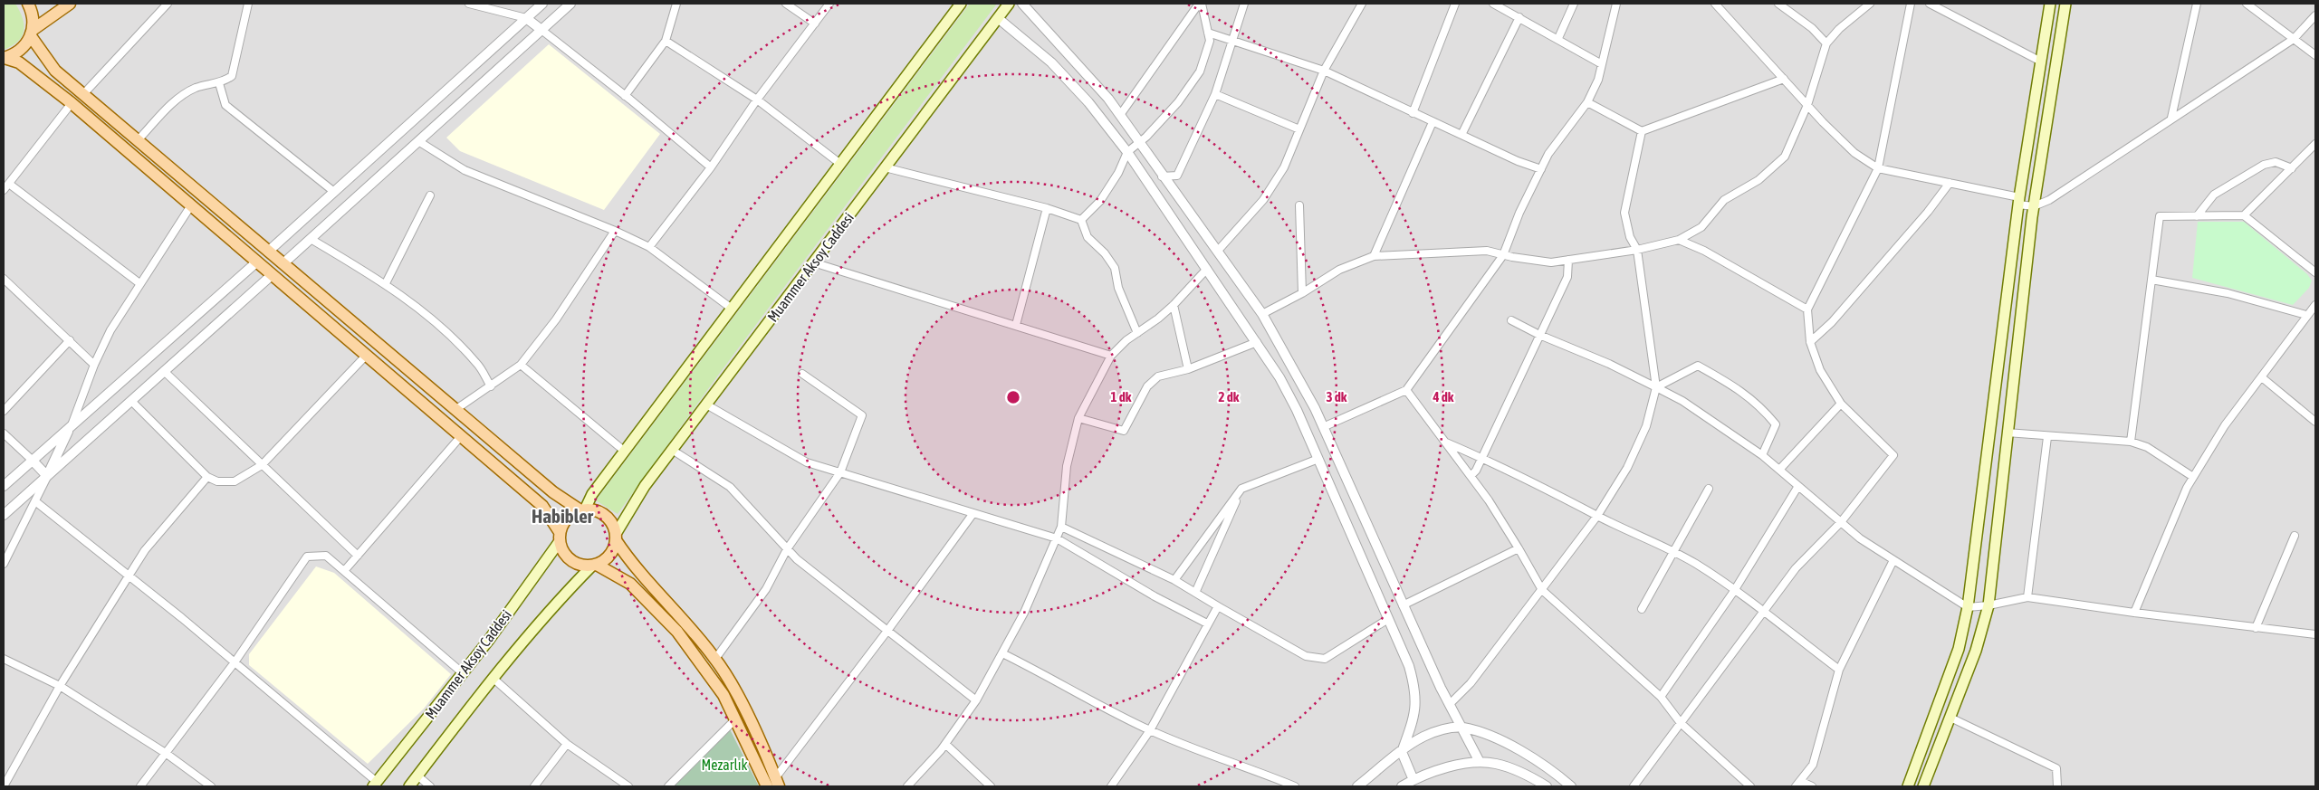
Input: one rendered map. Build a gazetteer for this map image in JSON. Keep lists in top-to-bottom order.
{
  "streets": {
    "main road": ["Muammer Aksoy Caddesi"]
  },
  "districts": ["Habibler"],
  "parks": ["Mezarlık"],
  "rings": [
    "1 dk",
    "2 dk",
    "3 dk",
    "4 dk"
  ]
}
